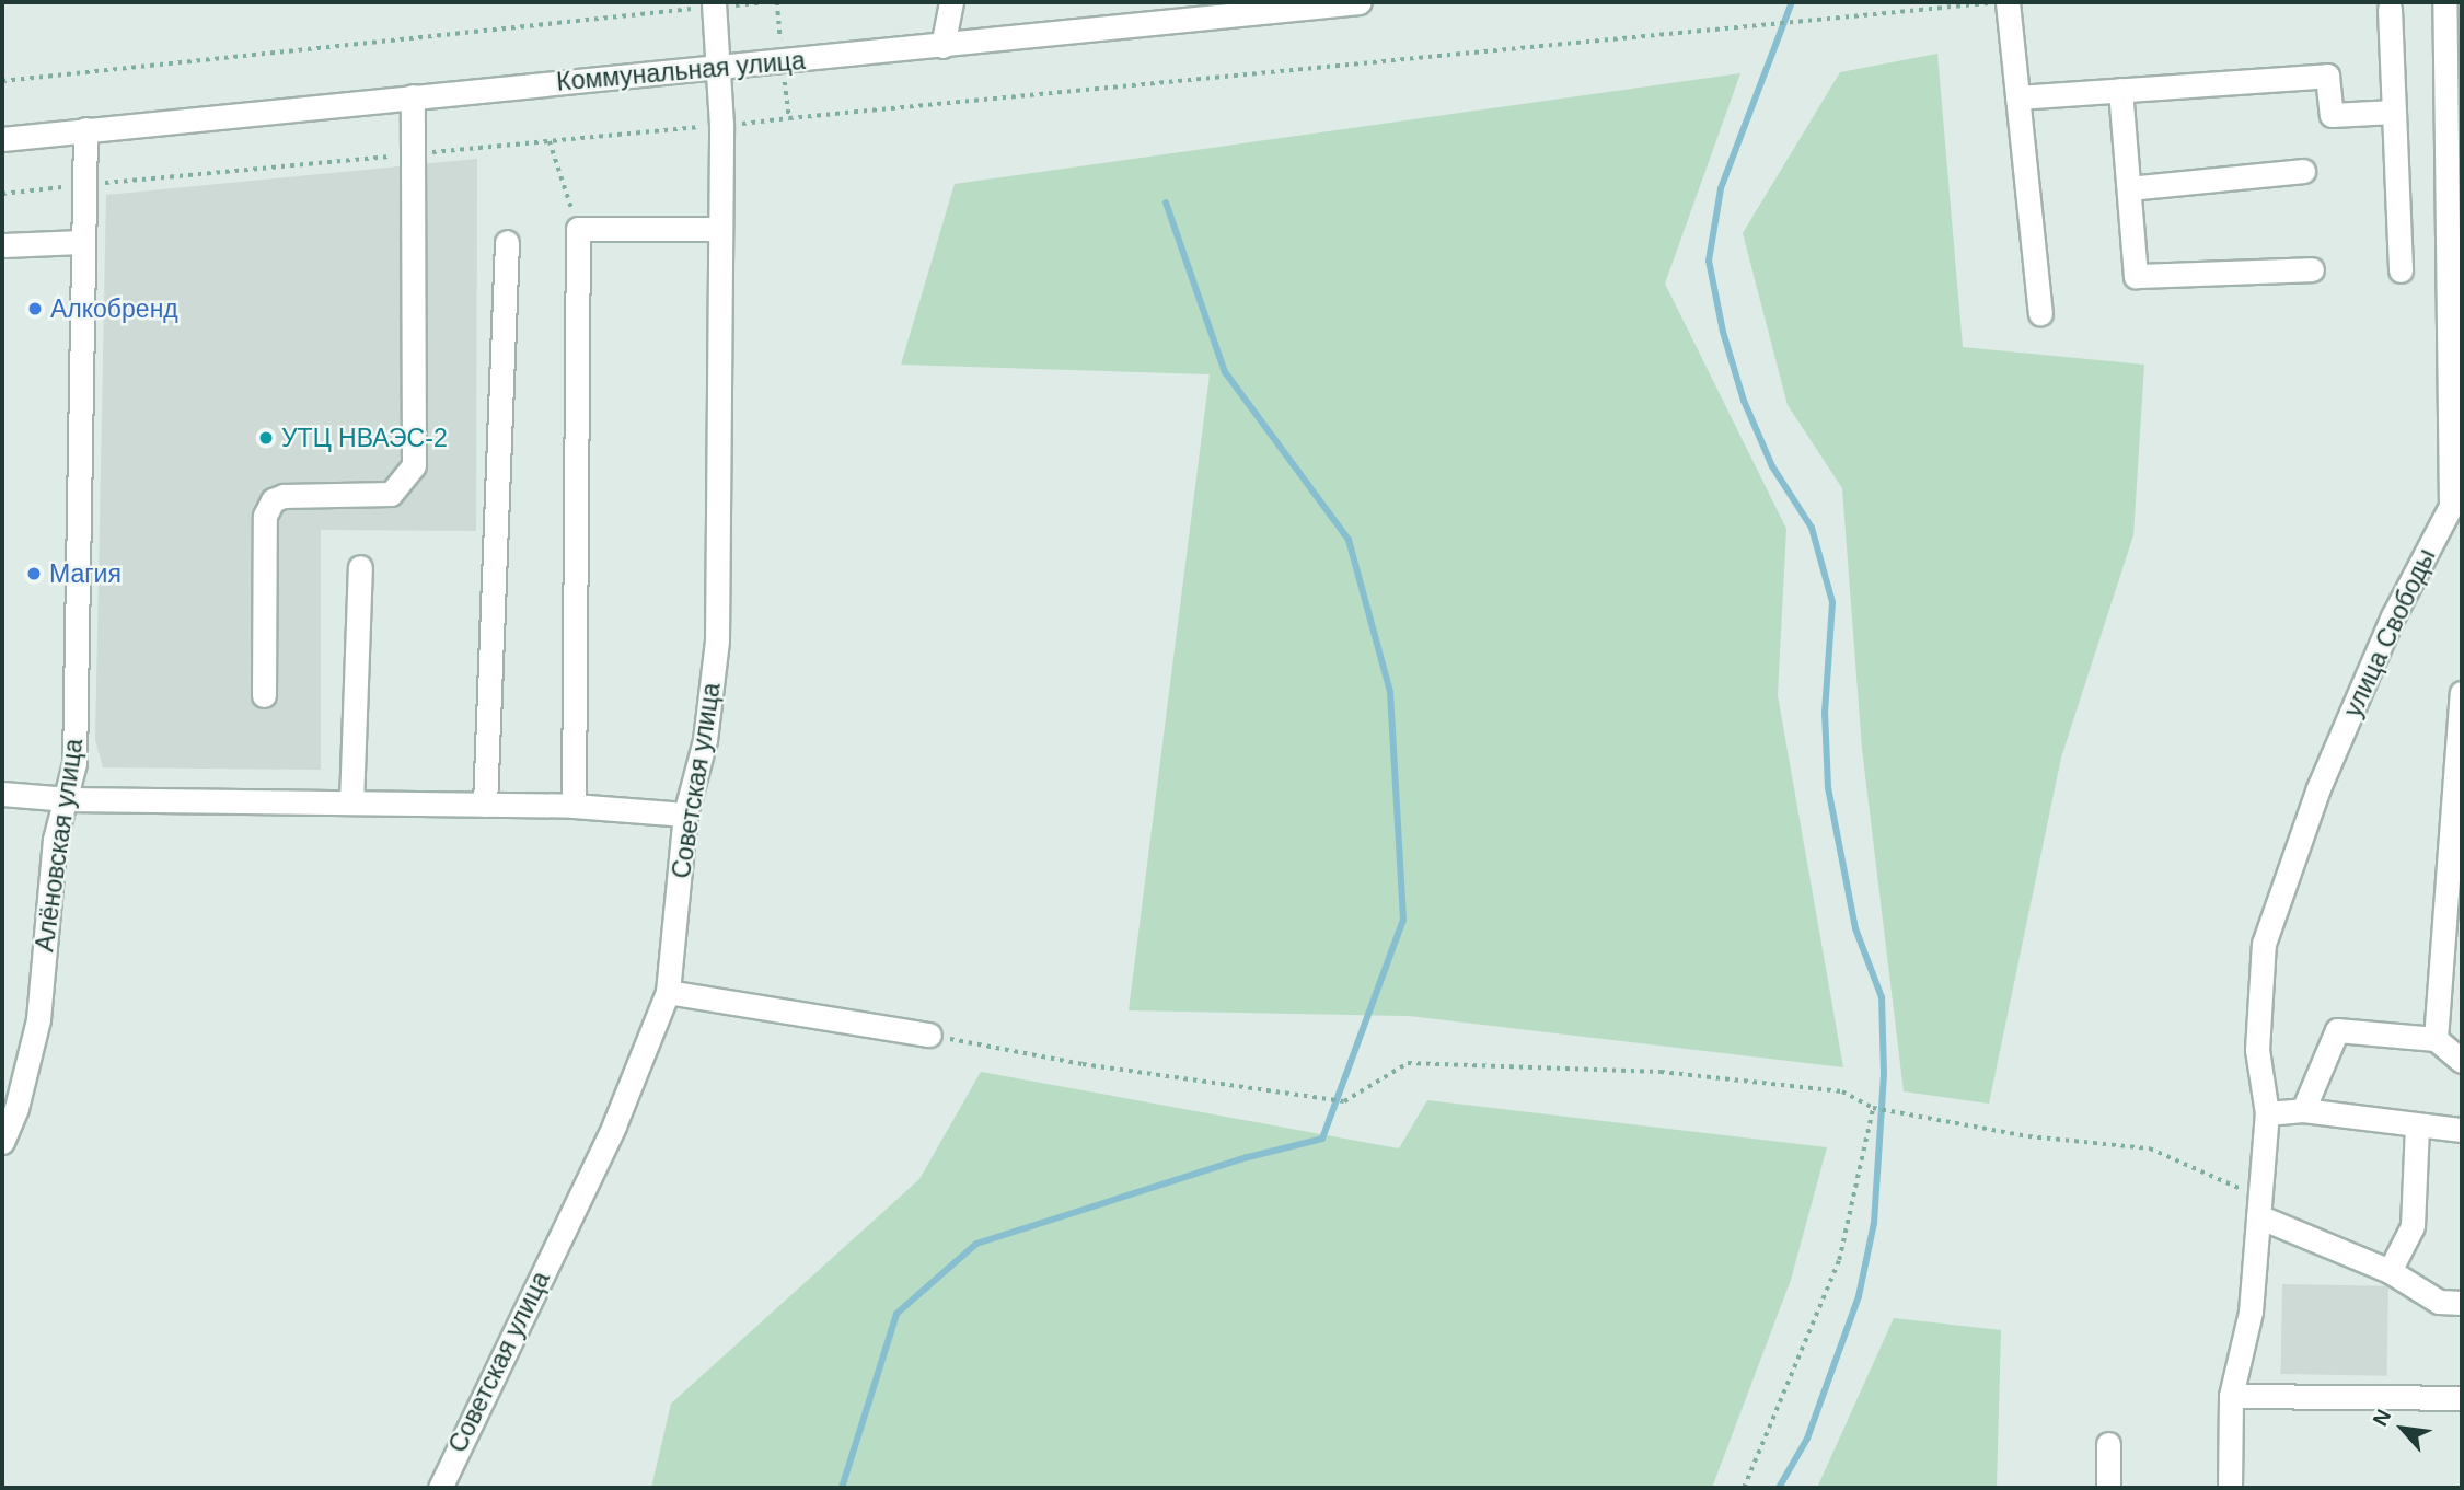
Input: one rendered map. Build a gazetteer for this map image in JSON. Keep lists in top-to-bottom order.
{
  "streets": {
    "street": [
      "Коммунальная улица",
      "улица Свободы",
      "Советская улица",
      "Алёновская улица"
    ]
  },
  "crossings": [
    ["Коммунальная улица", "Советская улица"],
    ["Коммунальная улица", "Алёновская улица"]
  ],
  "places": ["Алкобренд", "УТЦ НВАЭС-2", "Магия"],
  "north": "top left"
}
